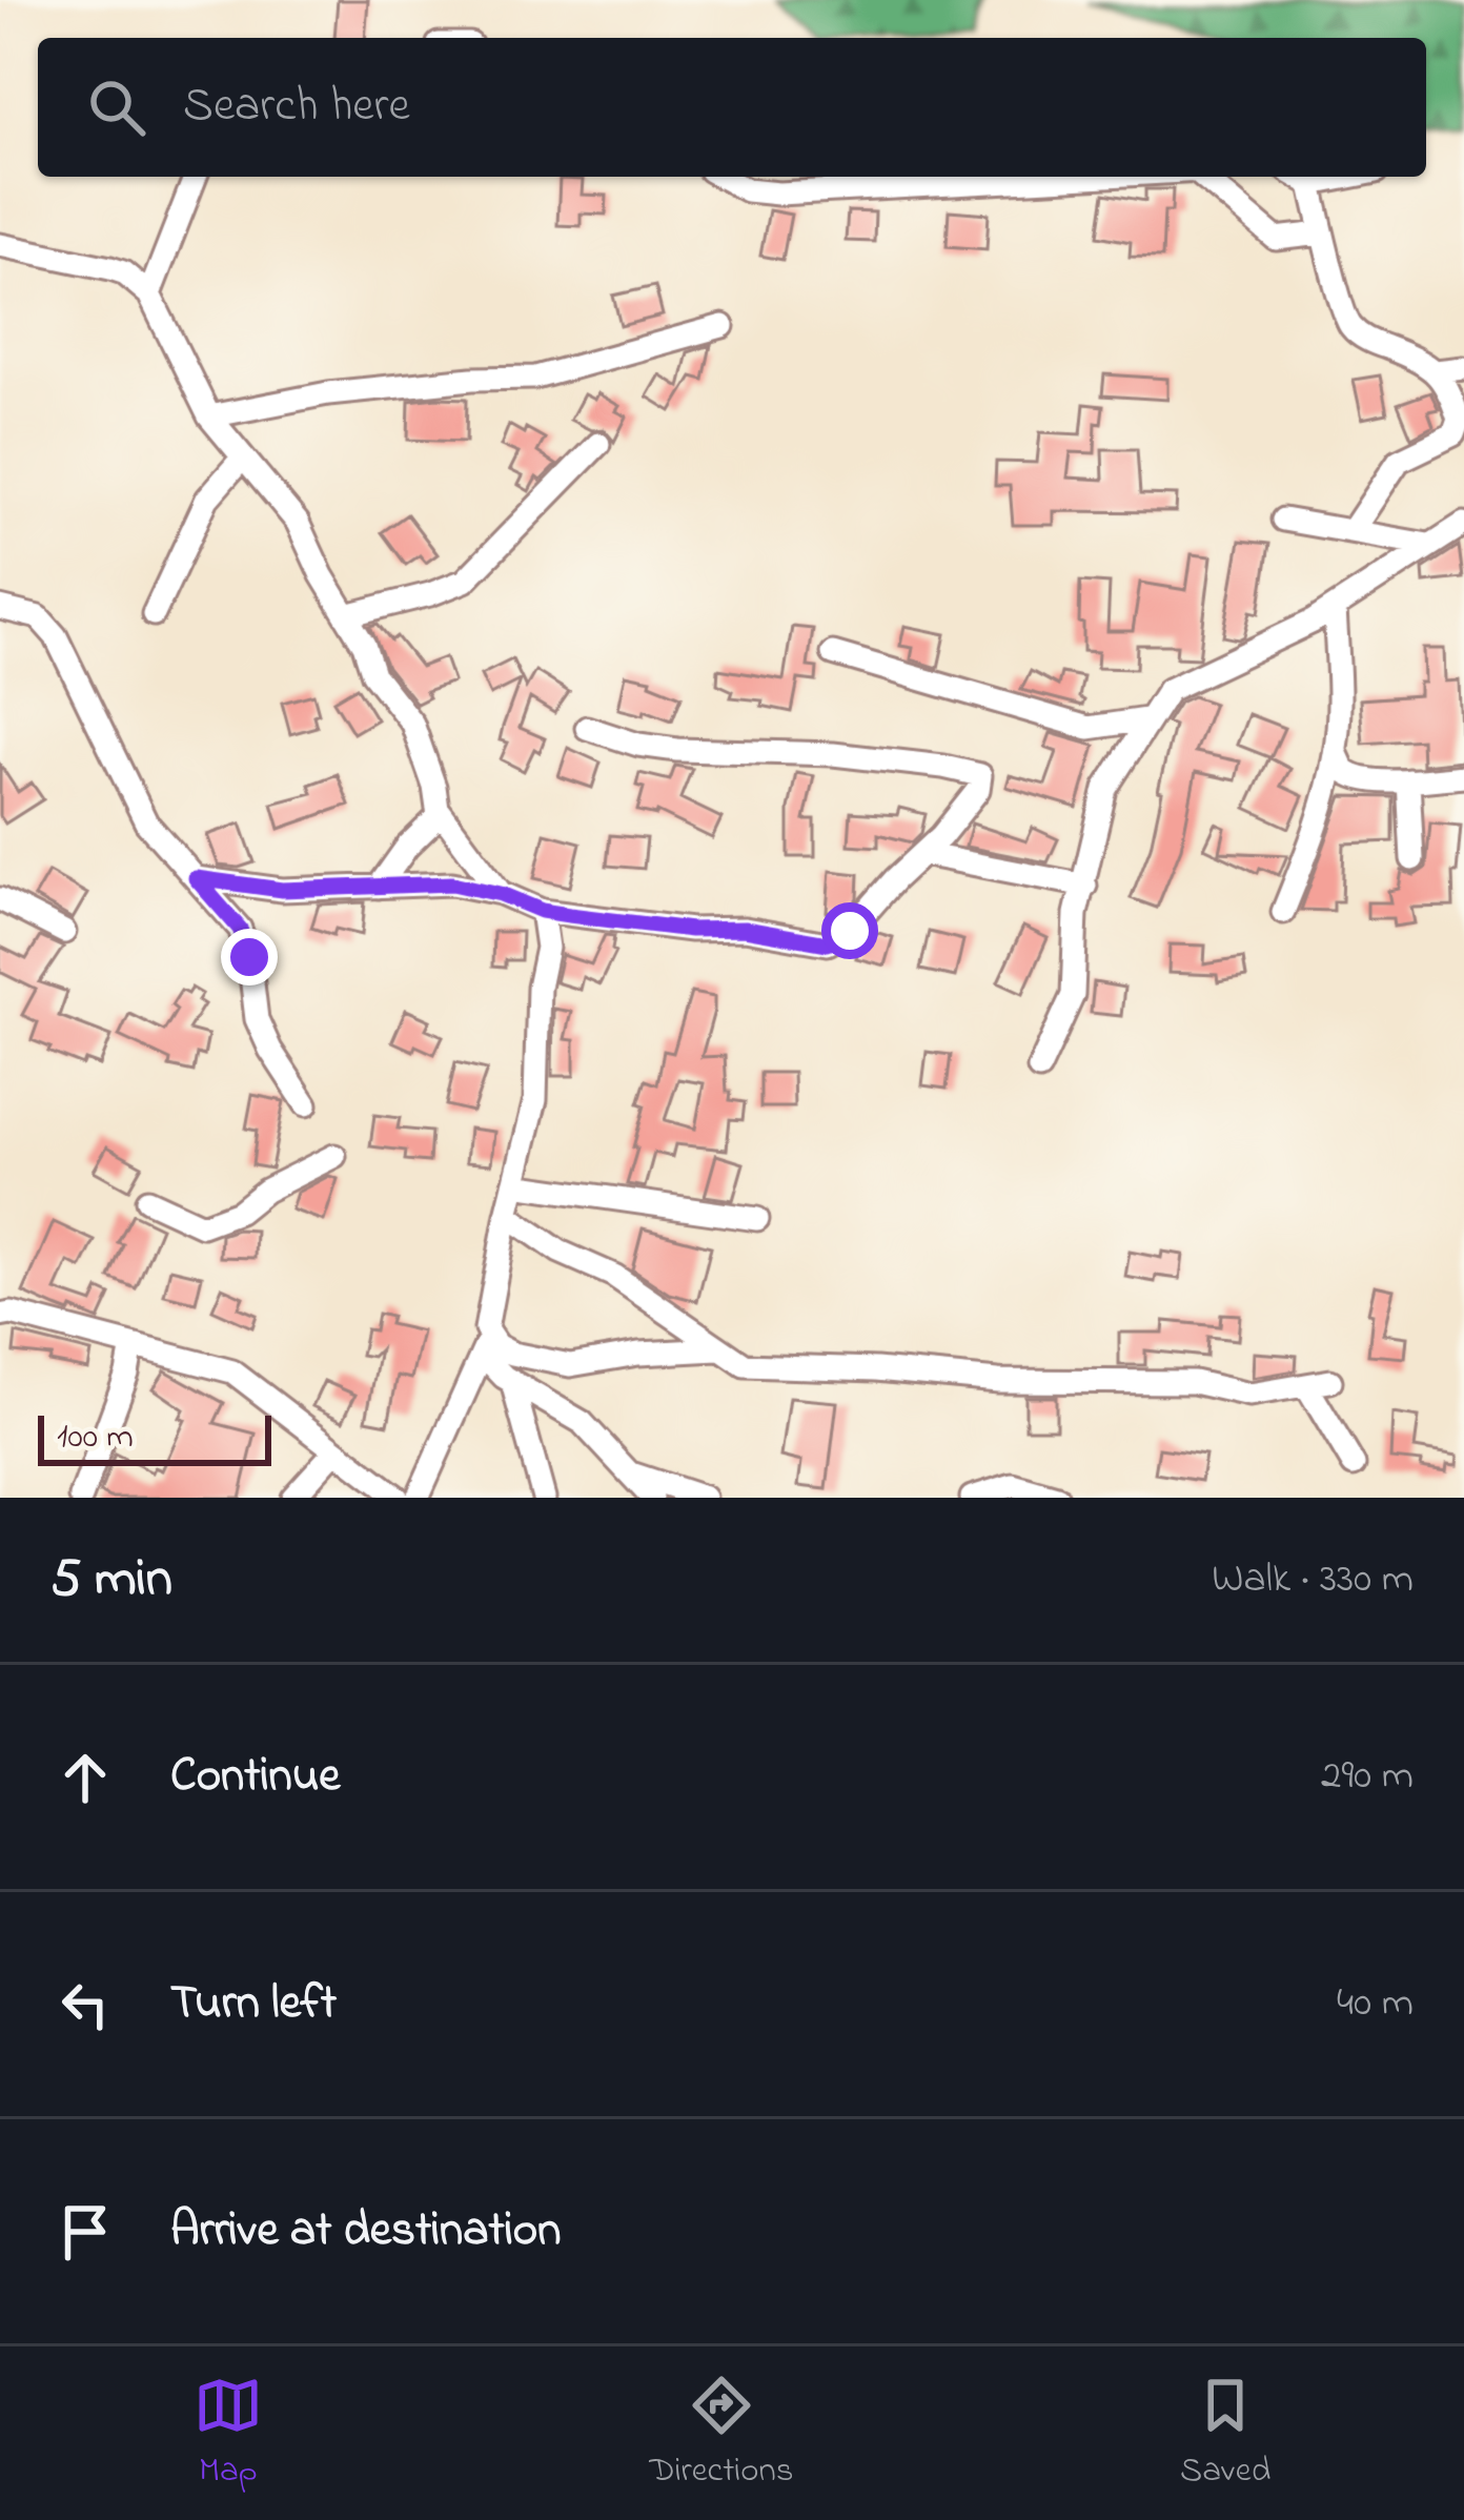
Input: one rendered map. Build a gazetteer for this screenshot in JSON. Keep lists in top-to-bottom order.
{
  "scale_bar": "100 m",
  "page": {
    "search": "Search here",
    "scale": "100 m",
    "heading": ["5 min", "Walk · 330 m"],
    "list": [
      ["Continue", "290 m"],
      ["Turn left", "40 m"],
      "Arrive at destination"
    ],
    "nav": ["Map", "Directions", "Saved"]
  }
}
